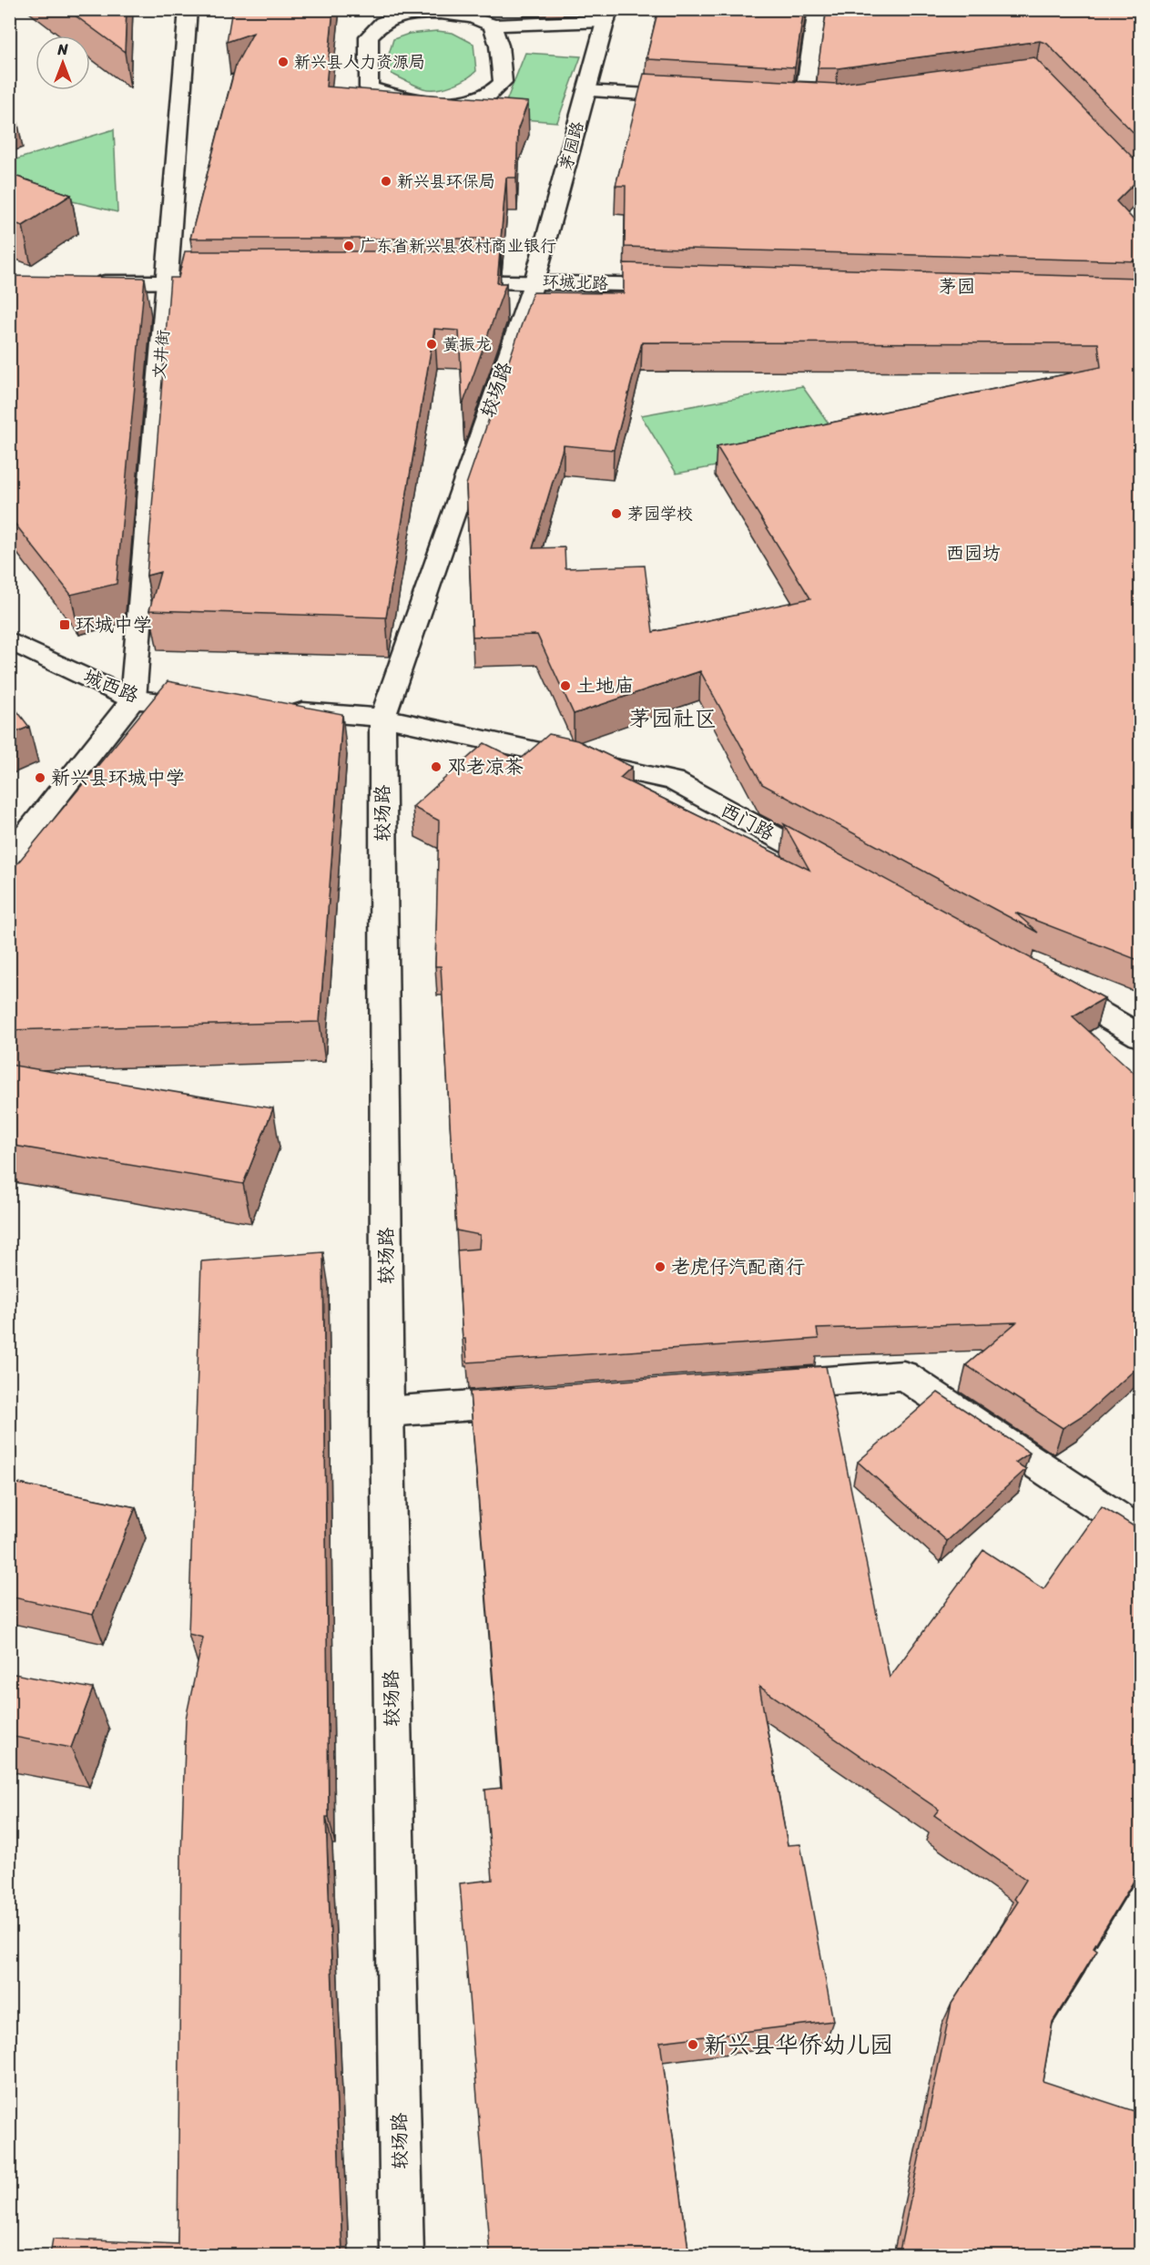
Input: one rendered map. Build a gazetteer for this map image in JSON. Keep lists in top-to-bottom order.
{
  "streets": {
    "street": [
      "茅园路",
      "环城北路",
      "文井街",
      "较场路",
      "城西路",
      "西门路"
    ]
  },
  "crossings": [
    ["茅园路", "环城北路"],
    ["茅园路", "较场路"],
    ["环城北路", "较场路"],
    ["文井街", "城西路"],
    ["较场路", "西门路"]
  ],
  "districts": ["茅园", "西园坊", "茅园社区"],
  "places": {
    "other": [
      "新兴县人力资源局",
      "新兴县环保局",
      "广东省新兴县农村商业银行",
      "黄振龙",
      "茅园学校",
      "土地庙",
      "邓老凉茶",
      "新兴县环城中学",
      "老虎仔汽配商行",
      "新兴县华侨幼儿园"
    ],
    "transit": ["环城中学"]
  },
  "north": "top"
}
